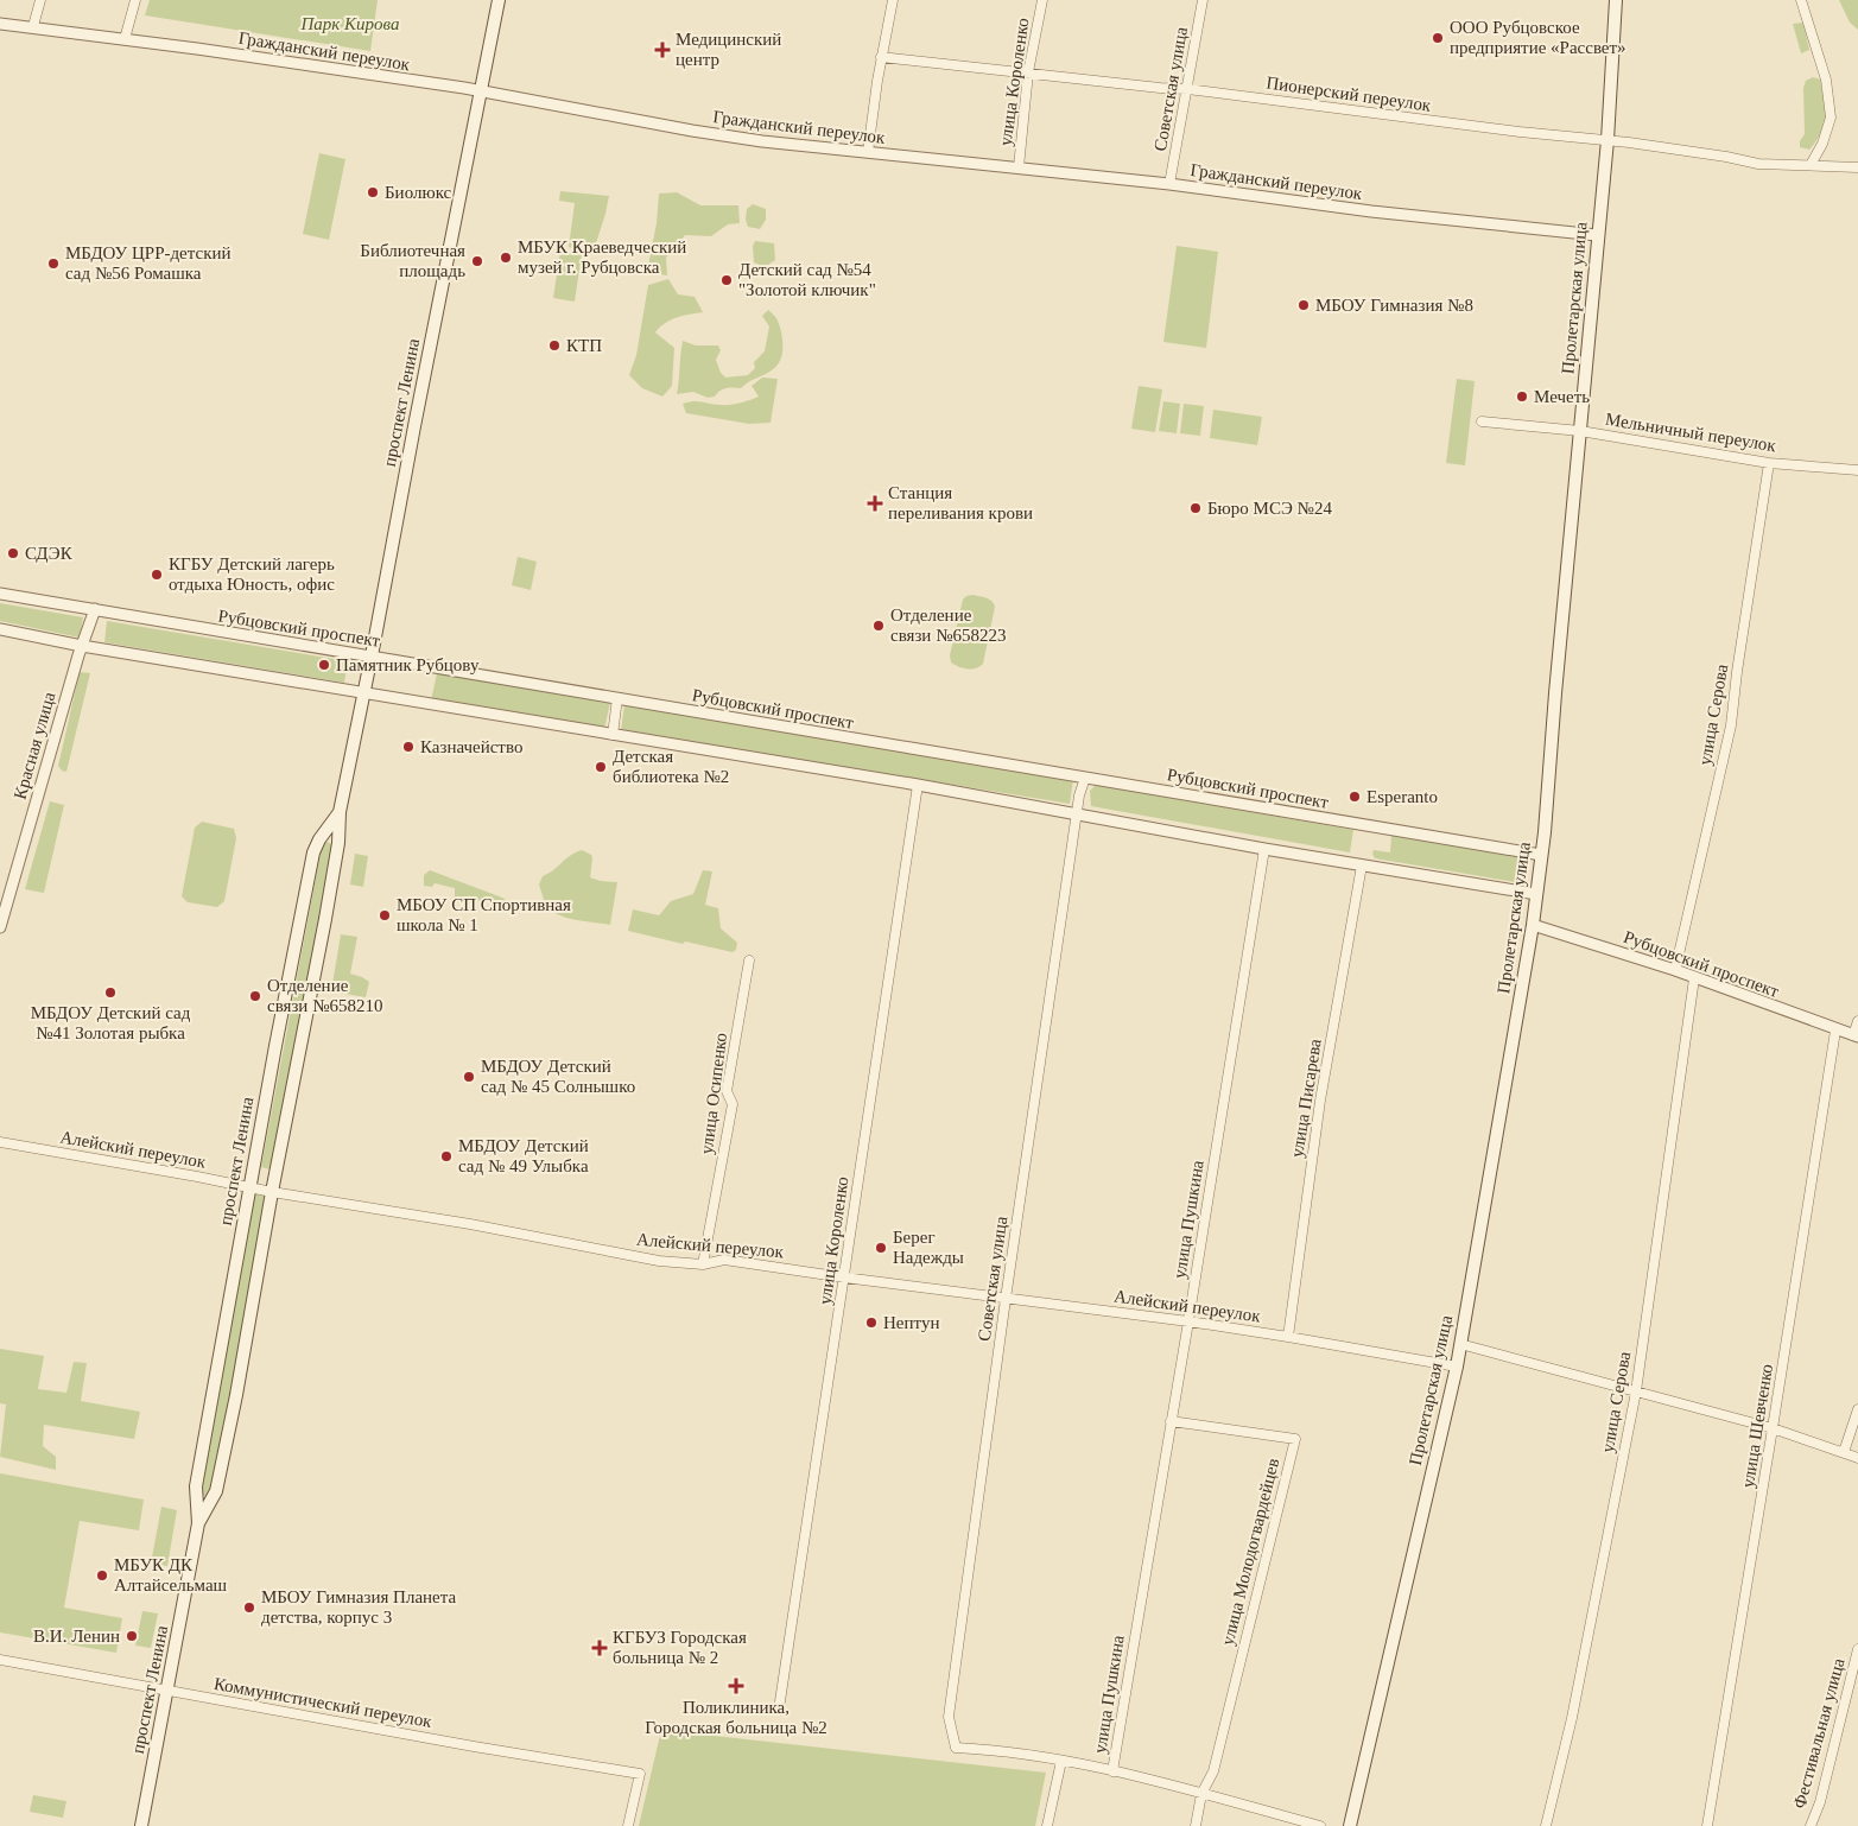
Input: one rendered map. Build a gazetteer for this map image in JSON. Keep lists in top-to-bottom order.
{
  "streets": {
    "main road": ["Пролетарская улица", "проспект Ленина"],
    "street": [
      "Гражданский переулок",
      "улица Короленко",
      "Советская улица",
      "Пионерский переулок",
      "Мельничный переулок",
      "Рубцовский проспект",
      "улица Серова",
      "Красная улица",
      "улица Осипенко",
      "улица Писарева",
      "Алейский переулок",
      "улица Пушкина",
      "улица Шевченко",
      "улица Молодогвардейцев",
      "Коммунистический переулок",
      "Фестивальная улица"
    ]
  },
  "crossings": [
    ["Гражданский переулок", "улица Короленко"],
    ["Гражданский переулок", "Советская улица"],
    ["Гражданский переулок", "Пролетарская улица"],
    ["Гражданский переулок", "проспект Ленина"],
    ["улица Короленко", "Пионерский переулок"],
    ["улица Короленко", "Алейский переулок"],
    ["Советская улица", "Пионерский переулок"],
    ["Советская улица", "Рубцовский проспект"],
    ["Советская улица", "Алейский переулок"],
    ["Пионерский переулок", "Пролетарская улица"],
    ["Пролетарская улица", "Мельничный переулок"],
    ["Пролетарская улица", "Рубцовский проспект"],
    ["Пролетарская улица", "Алейский переулок"],
    ["проспект Ленина", "Рубцовский проспект"],
    ["проспект Ленина", "Алейский переулок"],
    ["проспект Ленина", "Коммунистический переулок"],
    ["Мельничный переулок", "улица Серова"],
    ["Рубцовский проспект", "улица Серова"],
    ["Рубцовский проспект", "Красная улица"],
    ["Рубцовский проспект", "улица Шевченко"],
    ["улица Осипенко", "Алейский переулок"],
    ["улица Писарева", "Алейский переулок"],
    ["Алейский переулок", "улица Пушкина"],
    ["улица Пушкина", "улица Молодогвардейцев"]
  ],
  "parks": ["Парк Кирова"],
  "places": {
    "other": [
      "ООО Рубцовское предприятие «Рассвет»",
      "Биолюкс",
      "МБУК Краеведческий музей г. Рубцовска",
      "Библиотечная площадь",
      "МБДОУ ЦРР-детский сад №56 Ромашка",
      "Детский сад №54 \"Золотой ключик\"",
      "МБОУ Гимназия №8",
      "КТП",
      "Мечеть",
      "Бюро МСЭ №24",
      "СДЭК",
      "КГБУ Детский лагерь отдыха Юность, офис",
      "Отделение связи №658223",
      "Памятник Рубцову",
      "Казначейство",
      "Детская библиотека №2",
      "Esperanto",
      "МБОУ СП Спортивная школа № 1",
      "МБДОУ Детский сад №41 Золотая рыбка",
      "Отделение связи №658210",
      "МБДОУ Детский сад № 45 Солнышко",
      "МБДОУ Детский сад № 49 Улыбка",
      "Берег Надежды",
      "Нептун",
      "МБУК ДК Алтайсельмаш",
      "МБОУ Гимназия Планета детства, корпус 3",
      "В.И. Ленин"
    ],
    "health": [
      "Медицинский центр",
      "Станция переливания крови",
      "КГБУЗ Городская больница № 2",
      "Поликлиника, Городская больница №2"
    ]
  }
}
